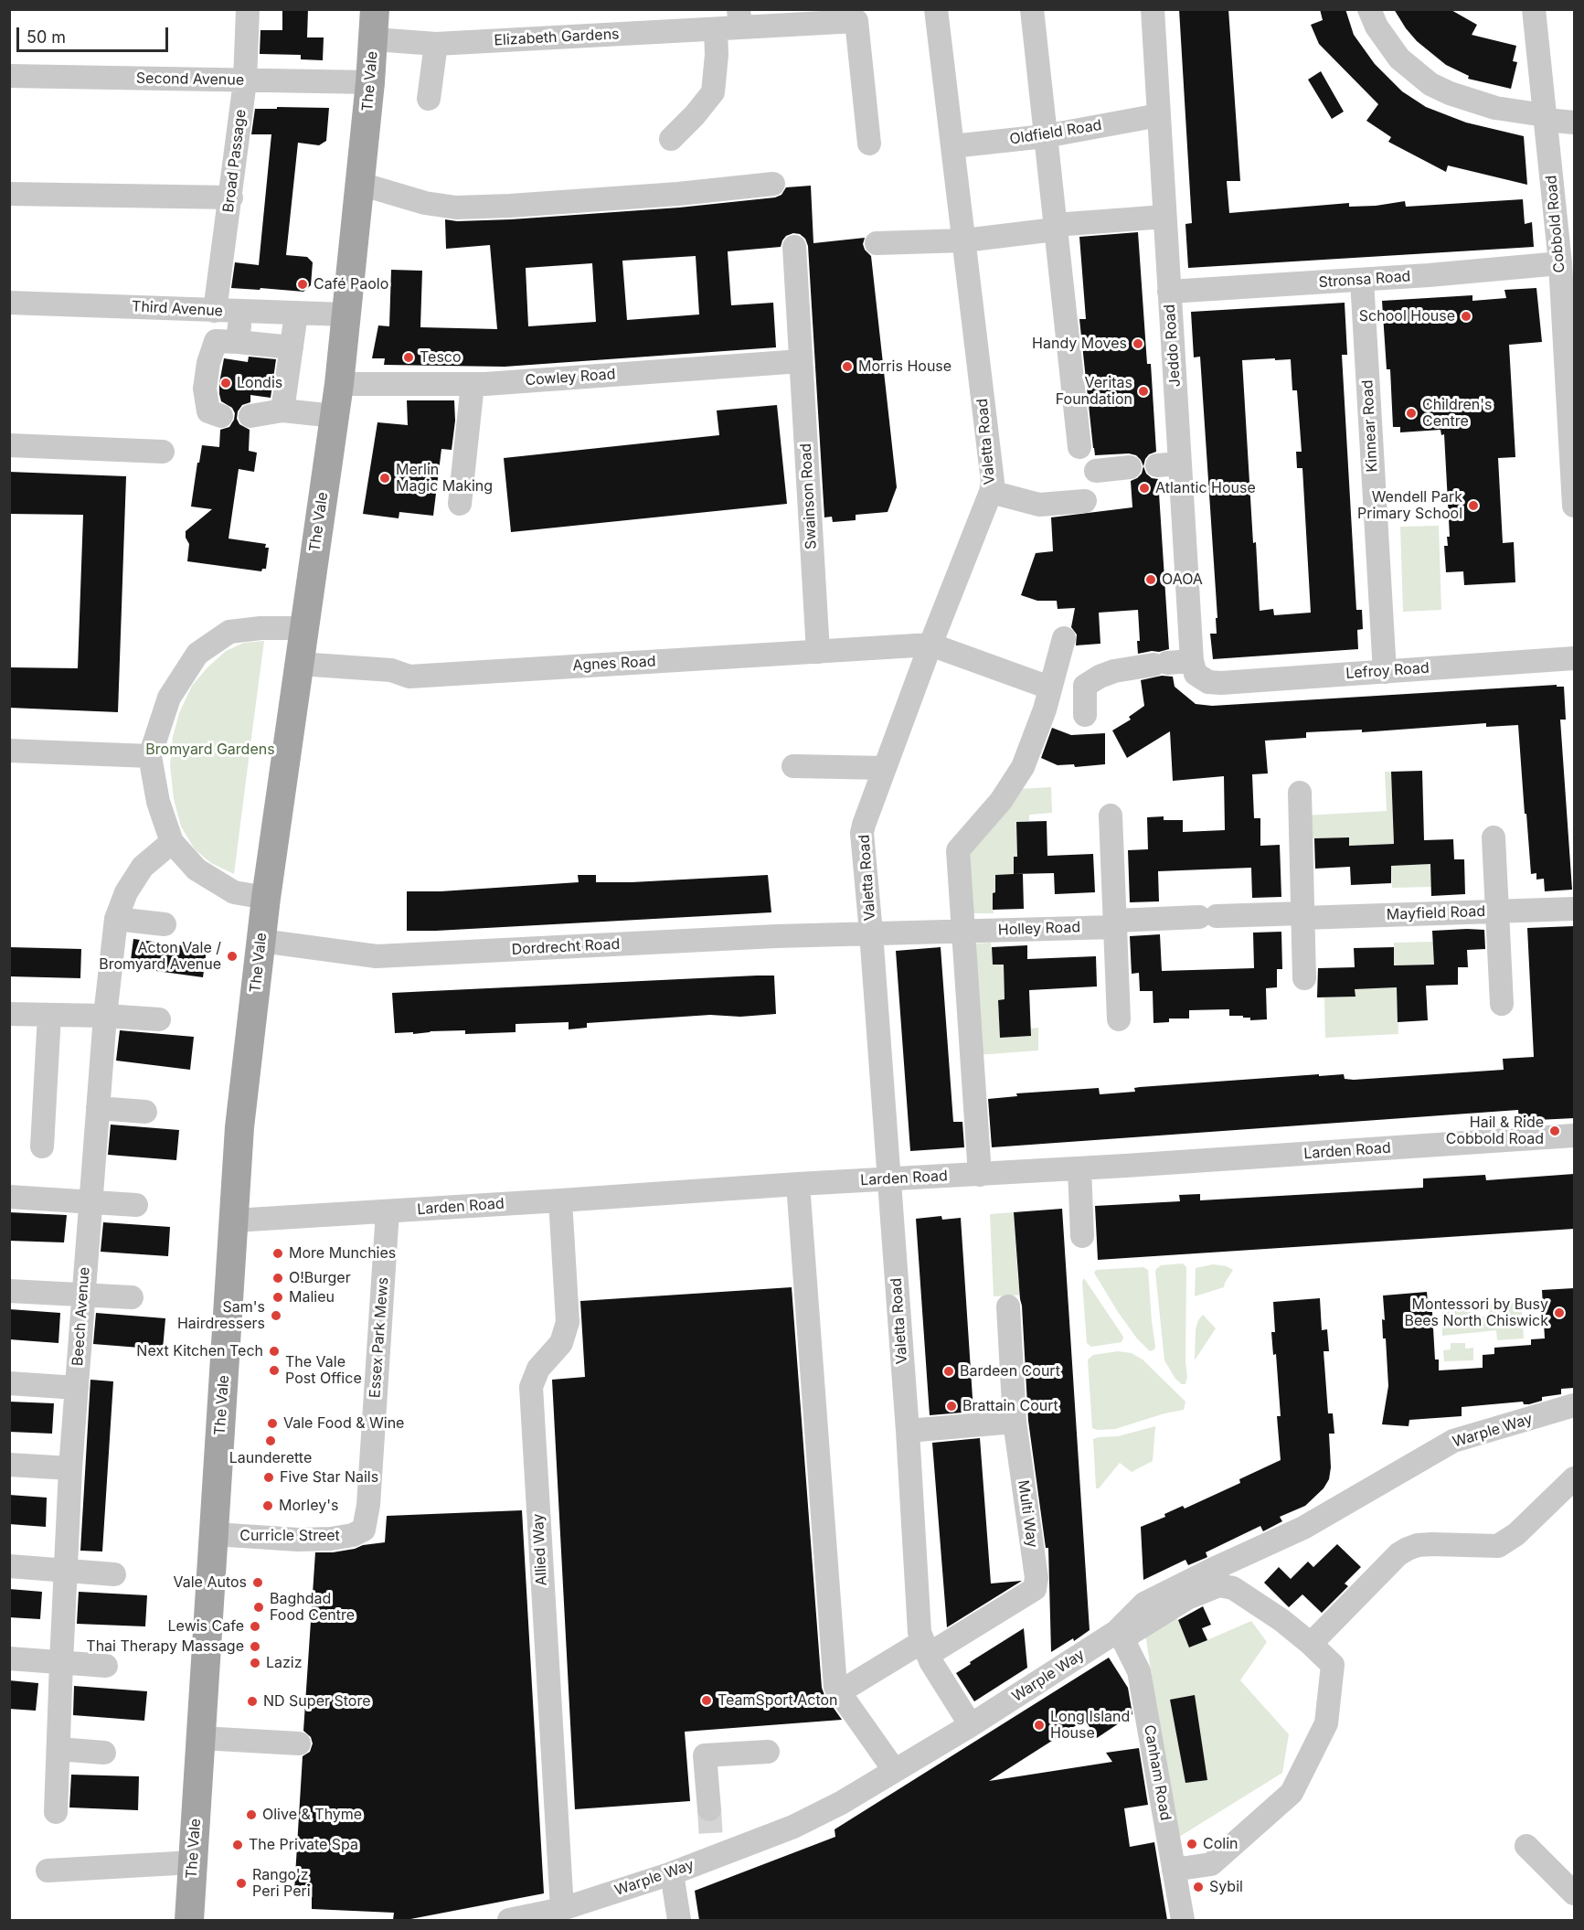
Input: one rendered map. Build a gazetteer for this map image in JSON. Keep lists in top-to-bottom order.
{
  "streets": {
    "main road": ["The Vale"],
    "street": [
      "Elizabeth Gardens",
      "Second Avenue",
      "Oldfield Road",
      "Broad Passage",
      "Cobbold Road",
      "Stronsa Road",
      "Third Avenue",
      "Jeddo Road",
      "Cowley Road",
      "Kinnear Road",
      "Valetta Road",
      "Swainson Road",
      "Agnes Road",
      "Lefroy Road",
      "Mayfield Road",
      "Holley Road",
      "Dordrecht Road",
      "Larden Road",
      "Beech Avenue",
      "Essex Park Mews",
      "Warple Way",
      "Multi Way",
      "Curricle Street",
      "Allied Way",
      "Canham Road"
    ]
  },
  "crossings": [
    ["Elizabeth Gardens", "The Vale"],
    ["Second Avenue", "The Vale"],
    ["Second Avenue", "Broad Passage"],
    ["The Vale", "Third Avenue"],
    ["The Vale", "Cowley Road"],
    ["The Vale", "Agnes Road"],
    ["The Vale", "Dordrecht Road"],
    ["The Vale", "Larden Road"],
    ["The Vale", "Curricle Street"],
    ["Oldfield Road", "Jeddo Road"],
    ["Oldfield Road", "Valetta Road"],
    ["Broad Passage", "Third Avenue"],
    ["Cobbold Road", "Stronsa Road"],
    ["Stronsa Road", "Jeddo Road"],
    ["Stronsa Road", "Kinnear Road"],
    ["Jeddo Road", "Lefroy Road"],
    ["Cowley Road", "Swainson Road"],
    ["Kinnear Road", "Lefroy Road"],
    ["Valetta Road", "Agnes Road"],
    ["Valetta Road", "Holley Road"],
    ["Valetta Road", "Dordrecht Road"],
    ["Valetta Road", "Larden Road"],
    ["Valetta Road", "Warple Way"],
    ["Valetta Road", "Multi Way"],
    ["Swainson Road", "Agnes Road"],
    ["Mayfield Road", "Holley Road"],
    ["Holley Road", "Dordrecht Road"],
    ["Larden Road", "Essex Park Mews"],
    ["Larden Road", "Allied Way"],
    ["Essex Park Mews", "Curricle Street"],
    ["Warple Way", "Allied Way"],
    ["Warple Way", "Canham Road"]
  ],
  "parks": ["Bromyard Gardens"],
  "places": [
    "Café Paolo",
    "School House",
    "Handy Moves",
    "Tesco",
    "Morris House",
    "Londis",
    "Veritas Foundation",
    "Children's Centre",
    "Merlin Magic Making",
    "Atlantic House",
    "Wendell Park Primary School",
    "OAOA",
    "Acton Vale / Bromyard Avenue",
    "Hail & Ride Cobbold Road",
    "More Munchies",
    "O!Burger",
    "Malieu",
    "Montessori by Busy Bees North Chiswick",
    "Sam's Hairdressers",
    "Next Kitchen Tech",
    "The Vale Post Office",
    "Bardeen Court",
    "Brattain Court",
    "Vale Food & Wine",
    "Launderette",
    "Five Star Nails",
    "Morley's",
    "Vale Autos",
    "Baghdad Food Centre",
    "Lewis Cafe",
    "Thai Therapy Massage",
    "Laziz",
    "TeamSport Acton",
    "ND Super Store",
    "Long Island House",
    "Olive & Thyme",
    "Colin",
    "The Private Spa",
    "Rango'z Peri Peri",
    "Sybil"
  ],
  "scale_bar": "50 m"
}
